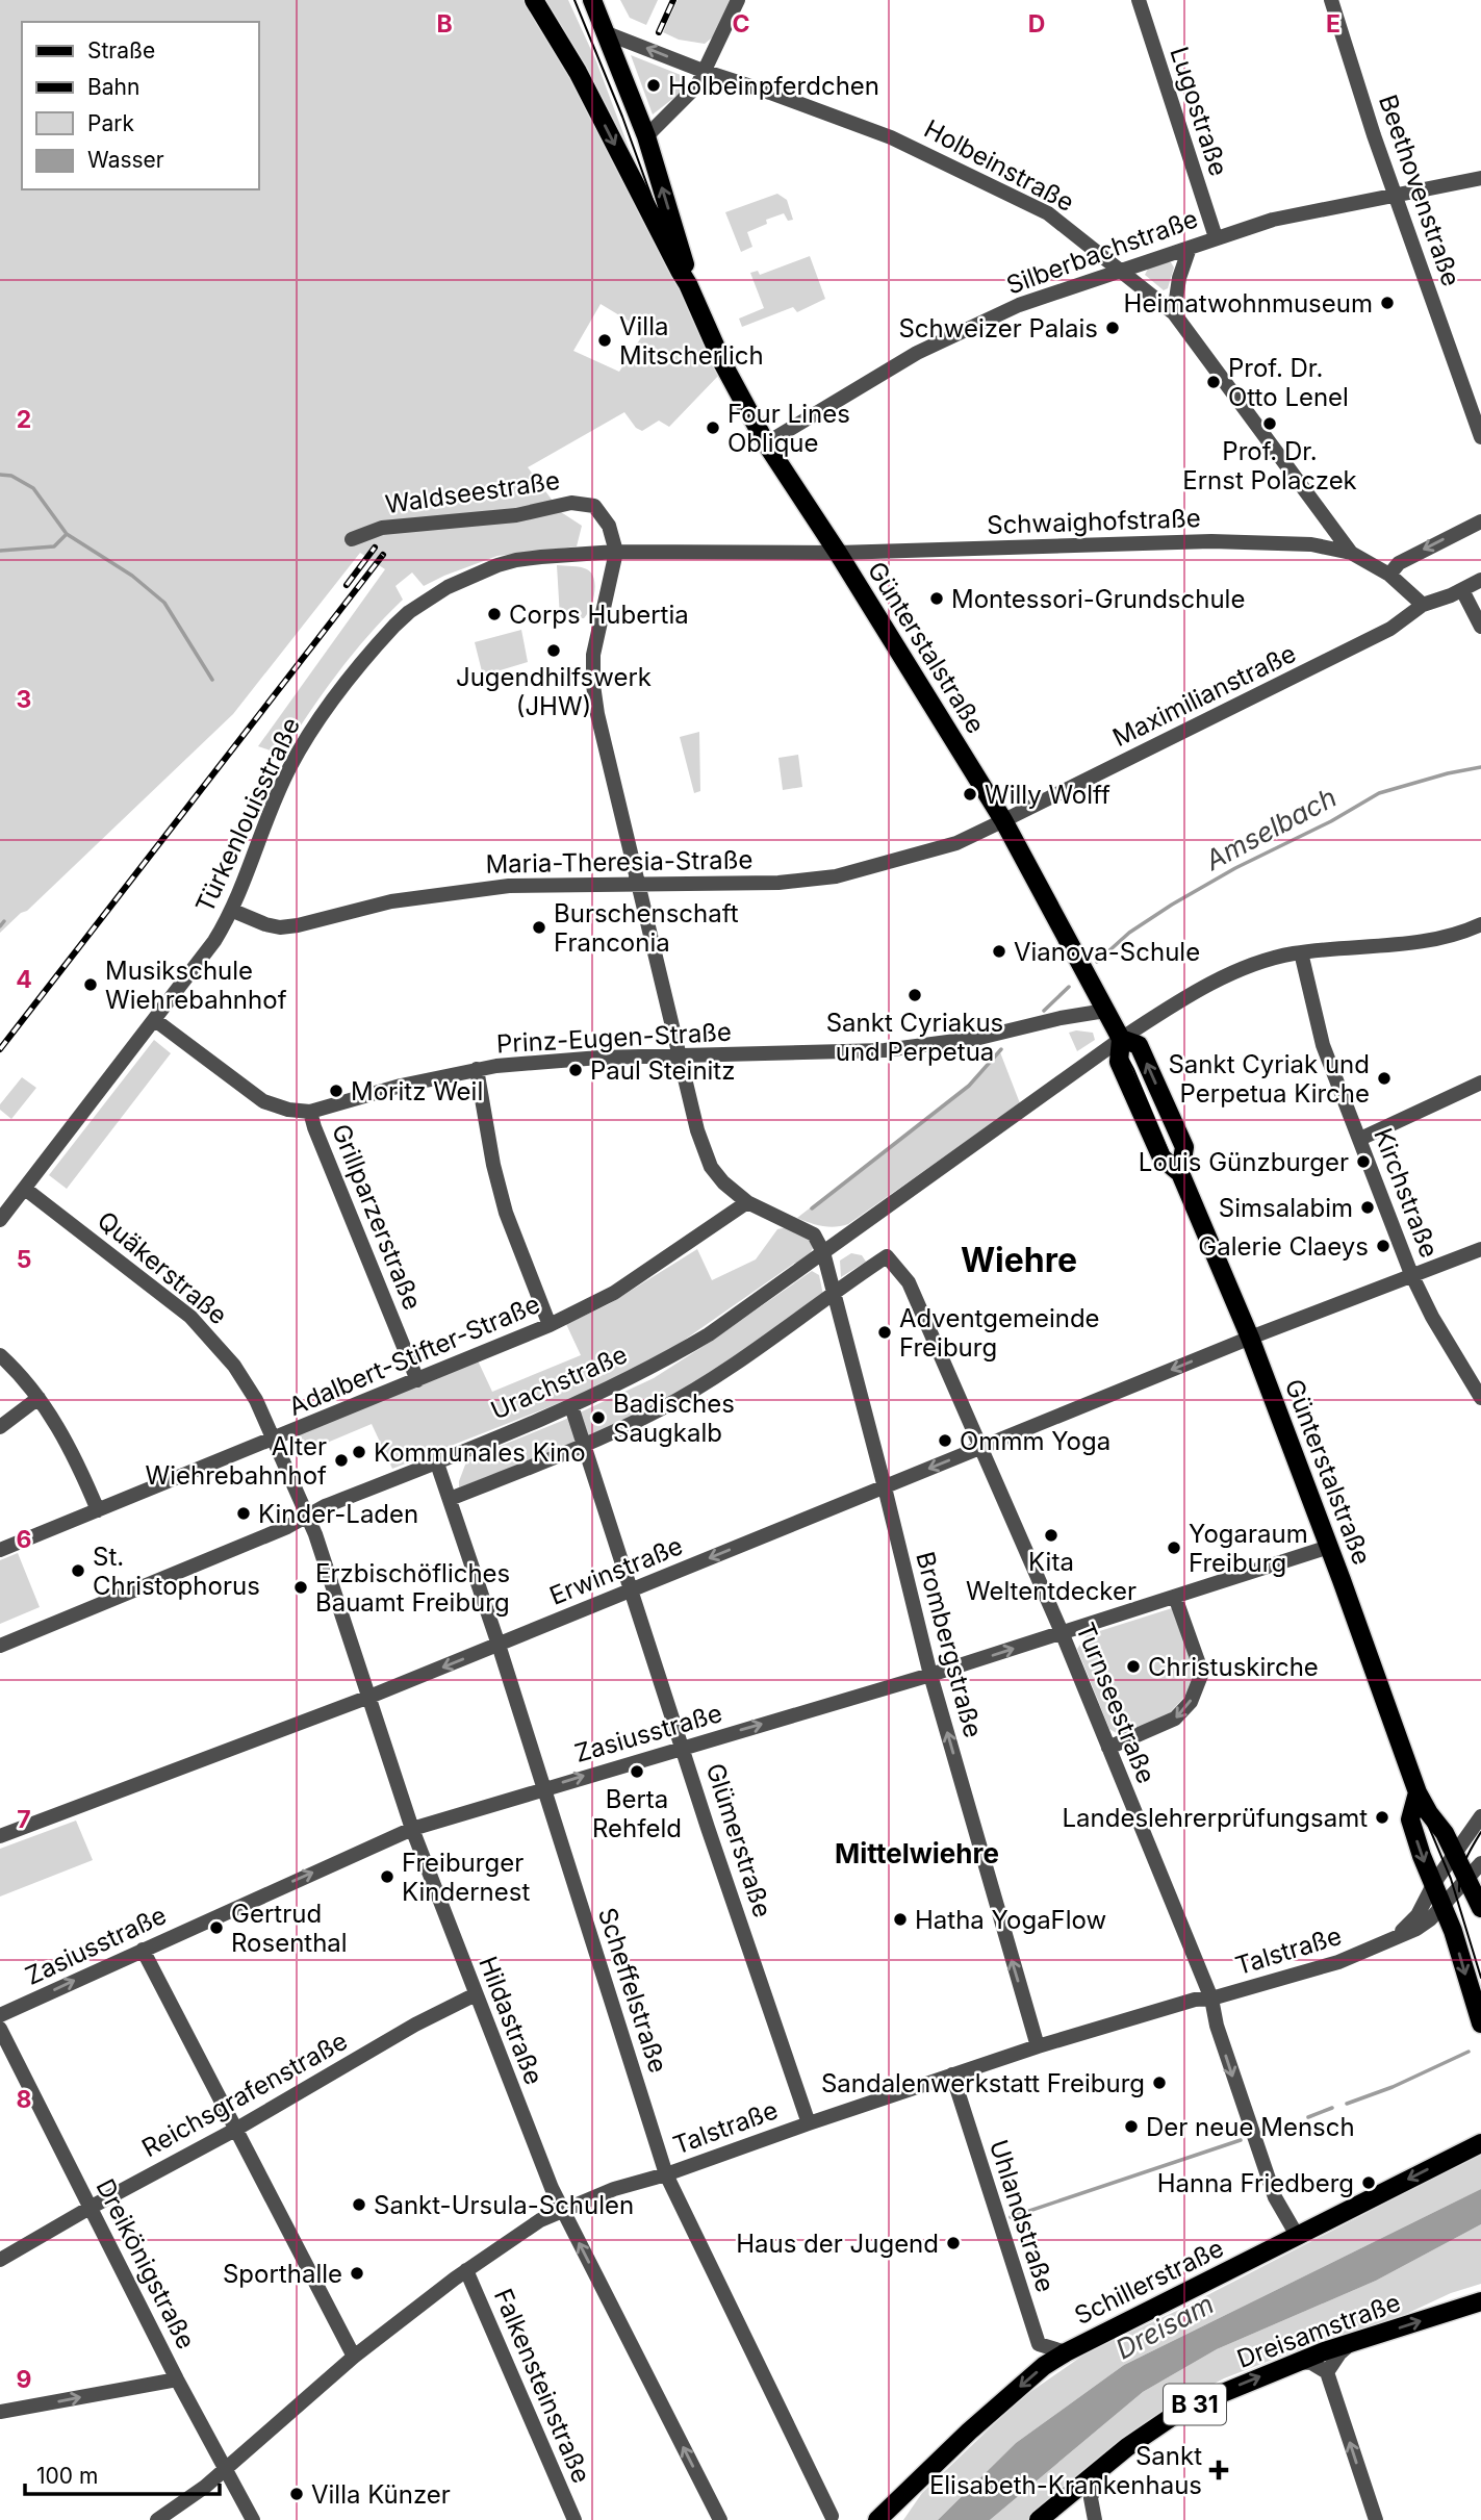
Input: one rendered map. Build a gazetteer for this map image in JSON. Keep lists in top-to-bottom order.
{
  "streets": {
    "main road": [
      "Günterstalstraße",
      "Schillerstraße",
      "Dreisamstraße",
      "B 31"
    ],
    "street": [
      "Lugostraße",
      "Holbeinstraße",
      "Beethovenstraße",
      "Silberbachstraße",
      "Waldseestraße",
      "Schwaighofstraße",
      "Maximilianstraße",
      "Türkenlouisstraße",
      "Maria-Theresia-Straße",
      "Prinz-Eugen-Straße",
      "Kirchstraße",
      "Grillparzerstraße",
      "Quäkerstraße",
      "Adalbert-Stifter-Straße",
      "Urachstraße",
      "Erwinstraße",
      "Brombergstraße",
      "Turnseestraße",
      "Zasiusstraße",
      "Glümerstraße",
      "Talstraße",
      "Scheffelstraße",
      "Hildastraße",
      "Reichsgrafenstraße",
      "Uhlandstraße",
      "Dreikönigstraße",
      "Falkensteinstraße"
    ]
  },
  "crossings": [
    ["Lugostraße", "Silberbachstraße"],
    ["Holbeinstraße", "Silberbachstraße"],
    ["Holbeinstraße", "Schwaighofstraße"],
    ["Holbeinstraße", "Günterstalstraße"],
    ["Holbeinstraße", "Maximilianstraße"],
    ["Beethovenstraße", "Silberbachstraße"],
    ["Silberbachstraße", "Günterstalstraße"],
    ["Waldseestraße", "Türkenlouisstraße"],
    ["Schwaighofstraße", "Günterstalstraße"],
    ["Schwaighofstraße", "Türkenlouisstraße"],
    ["Günterstalstraße", "Maximilianstraße"],
    ["Günterstalstraße", "Türkenlouisstraße"],
    ["Günterstalstraße", "Maria-Theresia-Straße"],
    ["Günterstalstraße", "Prinz-Eugen-Straße"],
    ["Günterstalstraße", "Urachstraße"],
    ["Günterstalstraße", "Erwinstraße"],
    ["Günterstalstraße", "Zasiusstraße"],
    ["Günterstalstraße", "Talstraße"],
    ["Maximilianstraße", "Maria-Theresia-Straße"],
    ["Türkenlouisstraße", "Maria-Theresia-Straße"],
    ["Türkenlouisstraße", "Prinz-Eugen-Straße"],
    ["Türkenlouisstraße", "Quäkerstraße"],
    ["Prinz-Eugen-Straße", "Grillparzerstraße"],
    ["Kirchstraße", "Urachstraße"],
    ["Kirchstraße", "Erwinstraße"],
    ["Grillparzerstraße", "Adalbert-Stifter-Straße"],
    ["Quäkerstraße", "Adalbert-Stifter-Straße"],
    ["Quäkerstraße", "Urachstraße"],
    ["Quäkerstraße", "Hildastraße"],
    ["Urachstraße", "Brombergstraße"],
    ["Urachstraße", "Glümerstraße"],
    ["Urachstraße", "Scheffelstraße"],
    ["Urachstraße", "Hildastraße"],
    ["Erwinstraße", "Brombergstraße"],
    ["Erwinstraße", "Turnseestraße"],
    ["Erwinstraße", "Glümerstraße"],
    ["Erwinstraße", "Scheffelstraße"],
    ["Erwinstraße", "Hildastraße"],
    ["Brombergstraße", "Turnseestraße"],
    ["Brombergstraße", "Zasiusstraße"],
    ["Brombergstraße", "Talstraße"],
    ["Turnseestraße", "Zasiusstraße"],
    ["Turnseestraße", "Talstraße"],
    ["Turnseestraße", "Schillerstraße"],
    ["Zasiusstraße", "Glümerstraße"],
    ["Zasiusstraße", "Scheffelstraße"],
    ["Zasiusstraße", "Hildastraße"],
    ["Glümerstraße", "Talstraße"],
    ["Talstraße", "Scheffelstraße"],
    ["Talstraße", "Hildastraße"],
    ["Talstraße", "Uhlandstraße"],
    ["Talstraße", "Dreikönigstraße"],
    ["Talstraße", "Falkensteinstraße"],
    ["Hildastraße", "Reichsgrafenstraße"],
    ["Reichsgrafenstraße", "Dreikönigstraße"],
    ["Uhlandstraße", "Schillerstraße"]
  ],
  "one_way": [
    "Erwinstraße",
    "Brombergstraße",
    "Zasiusstraße",
    "Schillerstraße",
    "Dreisamstraße"
  ],
  "districts": ["Wiehre", "Mittelwiehre"],
  "water": ["Amselbach", "Dreisam"],
  "places": {
    "other": [
      "Holbeinpferdchen",
      "Heimatwohnmuseum",
      "Schweizer Palais",
      "Villa Mitscherlich",
      "Prof. Dr. Otto Lenel",
      "Prof. Dr. Ernst Polaczek",
      "Four Lines Oblique",
      "Montessori-Grundschule",
      "Corps Hubertia",
      "Jugendhilfswerk (JHW)",
      "Willy Wolff",
      "Burschenschaft Franconia",
      "Vianova-Schule",
      "Musikschule Wiehrebahnhof",
      "Sankt Cyriakus und Perpetua",
      "Paul Steinitz",
      "Sankt Cyriak und Perpetua Kirche",
      "Moritz Weil",
      "Louis Günzburger",
      "Simsalabim",
      "Galerie Claeys",
      "Adventgemeinde Freiburg",
      "Badisches Saugkalb",
      "Ommm Yoga",
      "Kommunales Kino",
      "Alter Wiehrebahnhof",
      "Kinder-Laden",
      "Kita Weltentdecker",
      "Yogaraum Freiburg",
      "St. Christophorus",
      "Erzbischöfliches Bauamt Freiburg",
      "Christuskirche",
      "Berta Rehfeld",
      "Landeslehrerprüfungsamt",
      "Freiburger Kindernest",
      "Hatha YogaFlow",
      "Gertrud Rosenthal",
      "Sandalenwerkstatt Freiburg",
      "Der neue Mensch",
      "Hanna Friedberg",
      "Sankt-Ursula-Schulen",
      "Haus der Jugend",
      "Sporthalle",
      "Villa Künzer"
    ],
    "health": ["Sankt Elisabeth-Krankenhaus"]
  },
  "legend": [
    "Straße",
    "Bahn",
    "Park",
    "Wasser"
  ],
  "scale_bar": "100 m",
  "grid": {
    "columns": [
      "B",
      "C",
      "D",
      "E"
    ],
    "rows": [
      "2",
      "3",
      "4",
      "5",
      "6",
      "7",
      "8",
      "9"
    ]
  }
}
